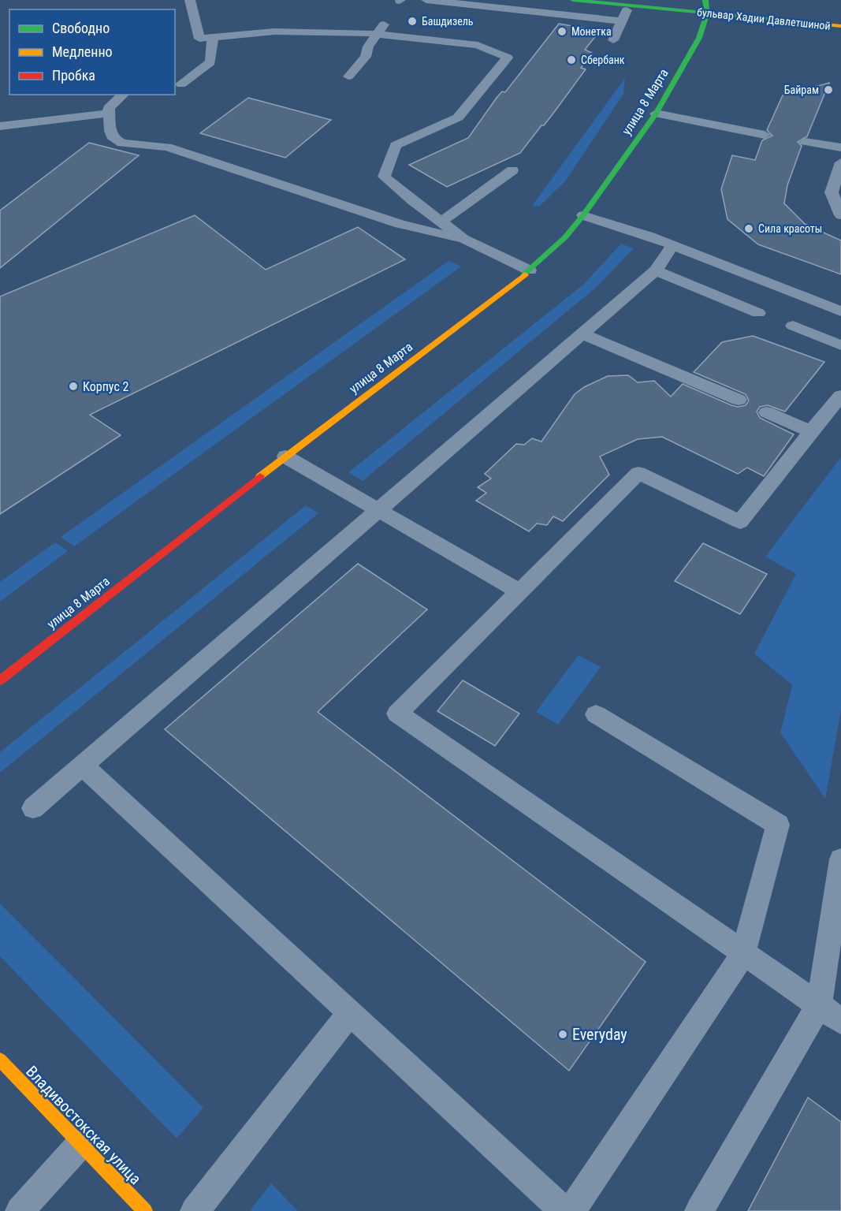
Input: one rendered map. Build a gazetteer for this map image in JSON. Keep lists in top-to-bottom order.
{
  "streets": {
    "main road": ["бульвар Хадии Давлетшиной", "улица 8 Марта", "Владивостокская улица"]
  },
  "crossings": [
    ["бульвар Хадии Давлетшиной", "улица 8 Марта"]
  ],
  "places": [
    "Башдизель",
    "Монетка",
    "Сбербанк",
    "Байрам",
    "Сила красоты",
    "Корпус 2",
    "Everyday"
  ],
  "legend": ["Свободно", "Медленно", "Пробка"]
}
